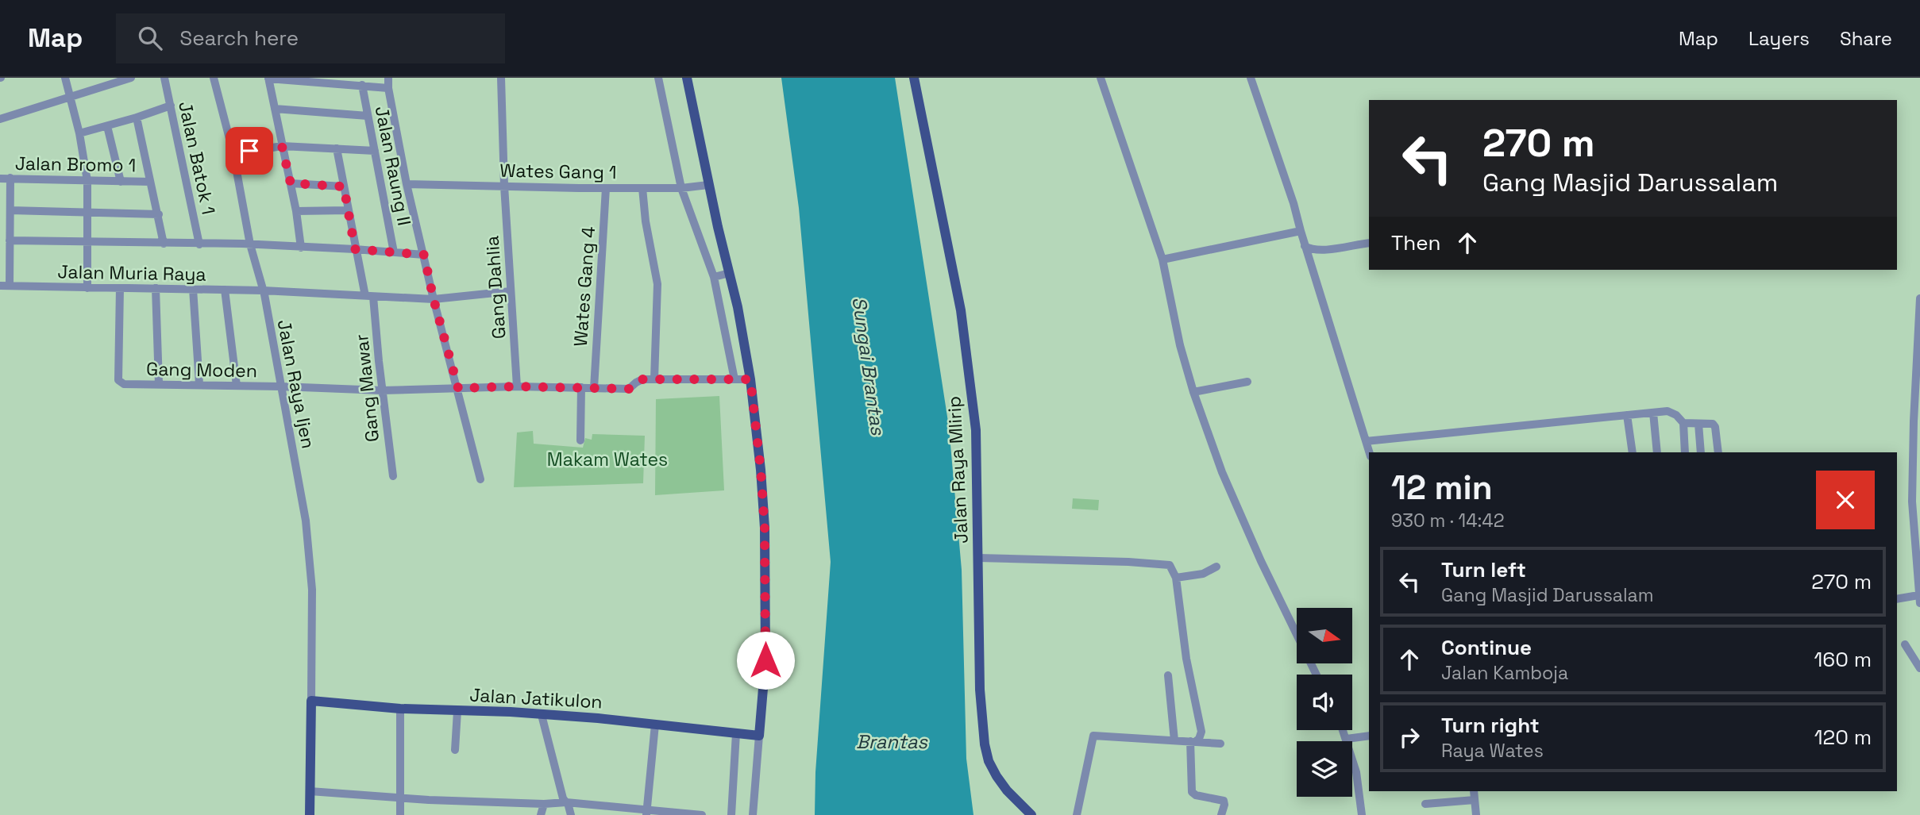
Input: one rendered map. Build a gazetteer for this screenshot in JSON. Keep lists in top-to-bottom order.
{
  "streets": {
    "main road": ["Jalan Raya Mlirip", "Jalan Jatikulon"],
    "street": [
      "Jalan Batok 1",
      "Jalan Bromo 1",
      "Jalan Raung II",
      "Wates Gang 1",
      "Jalan Muria Raya",
      "Wates Gang 4",
      "Gang Dahlia",
      "Gang Moden",
      "Jalan Raya Ijen",
      "Gang Mawar"
    ]
  },
  "crossings": [
    ["Wates Gang 1", "Wates Gang 4"],
    ["Wates Gang 1", "Gang Dahlia"],
    ["Jalan Muria Raya", "Gang Dahlia"],
    ["Jalan Muria Raya", "Gang Moden"],
    ["Jalan Muria Raya", "Jalan Raya Ijen"],
    ["Jalan Muria Raya", "Gang Mawar"],
    ["Wates Gang 4", "Gang Moden"],
    ["Gang Dahlia", "Gang Moden"],
    ["Gang Moden", "Jalan Raya Ijen"],
    ["Gang Moden", "Gang Mawar"],
    ["Jalan Raya Ijen", "Jalan Jatikulon"]
  ],
  "water": ["Sungai Brantas", "Brantas"],
  "parks": ["Makam Wates"],
  "north": "right",
  "page": {
    "header": "Map",
    "search": "Search here",
    "nav": ["Map", "Layers", "Share"],
    "turn": ["270 m", "Gang Masjid Darussalam"],
    "then": "Then",
    "heading": ["12 min", "930 m · 14:42"],
    "list": [
      {
        "name": "Turn left",
        "note": "Gang Masjid Darussalam",
        "value": "270 m"
      },
      {
        "name": "Continue",
        "note": "Jalan Kamboja",
        "value": "160 m"
      },
      {
        "name": "Turn right",
        "note": "Raya Wates",
        "value": "120 m"
      }
    ]
  }
}
